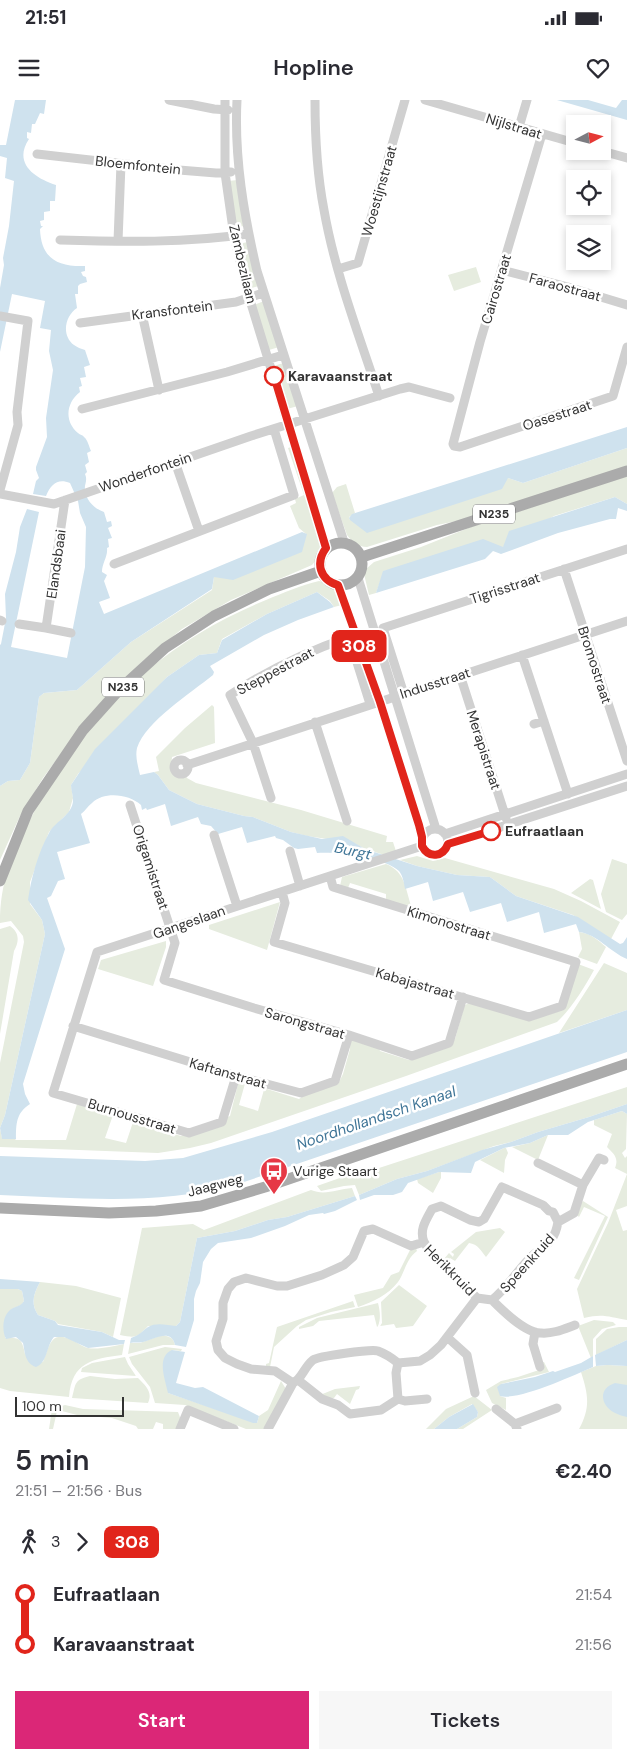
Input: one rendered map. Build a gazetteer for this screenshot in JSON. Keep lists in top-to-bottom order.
{
  "streets": {
    "main road": ["N235", "Jaagweg"],
    "street": [
      "Nijlstraat",
      "Bloemfontein",
      "Woestijnstraat",
      "Zambezilaan",
      "Faraostraat",
      "Cairostraat",
      "Kransfontein",
      "Oasestraat",
      "Wonderfontein",
      "Elandsbaai",
      "Tigrisstraat",
      "Bromostraat",
      "Steppestraat",
      "Indusstraat",
      "Merapistraat",
      "Origamistraat",
      "Gangeslaan",
      "Kimonostraat",
      "Kabajastraat",
      "Sarongstraat",
      "Kaftanstraat",
      "Burnousstraat",
      "Speenkruid",
      "Herikkruid"
    ]
  },
  "crossings": [
    ["Nijlstraat", "Cairostraat"],
    ["Bloemfontein", "Zambezilaan"],
    ["Zambezilaan", "Kransfontein"],
    ["Zambezilaan", "Wonderfontein"],
    ["Zambezilaan", "N235"],
    ["Faraostraat", "Cairostraat"],
    ["Cairostraat", "Oasestraat"],
    ["Wonderfontein", "Elandsbaai"],
    ["Tigrisstraat", "Bromostraat"],
    ["Tigrisstraat", "Indusstraat"],
    ["Bromostraat", "Indusstraat"],
    ["Steppestraat", "Indusstraat"],
    ["Indusstraat", "Merapistraat"],
    ["Origamistraat", "Gangeslaan"],
    ["Origamistraat", "Sarongstraat"],
    ["Gangeslaan", "Kimonostraat"],
    ["Gangeslaan", "Kabajastraat"],
    ["Gangeslaan", "Sarongstraat"],
    ["Gangeslaan", "Kaftanstraat"],
    ["Gangeslaan", "Burnousstraat"],
    ["Kimonostraat", "Kabajastraat"],
    ["Kabajastraat", "Sarongstraat"],
    ["Sarongstraat", "Kaftanstraat"],
    ["Kaftanstraat", "Burnousstraat"],
    ["Speenkruid", "Herikkruid"]
  ],
  "water": ["Burgt", "Noordhollandsch Kanaal"],
  "places": {
    "other": ["Karavaanstraat", "Eufraatlaan"],
    "bus stop": ["Vurige Staart"]
  },
  "lines": ["bus line 308"],
  "scale_bar": "100 m",
  "north": "right",
  "page": {
    "status": "21:51",
    "header": "Hopline",
    "on_map": "308",
    "scale": "100 m",
    "heading": ["5 min", "21:51 – 21:56 · Bus", "€2.40"],
    "legs": ["3", "308"],
    "list": [
      {
        "name": "Eufraatlaan",
        "value": "21:54"
      },
      {
        "name": "Karavaanstraat",
        "value": "21:56"
      }
    ],
    "buttons": ["Start", "Tickets"]
  }
}
